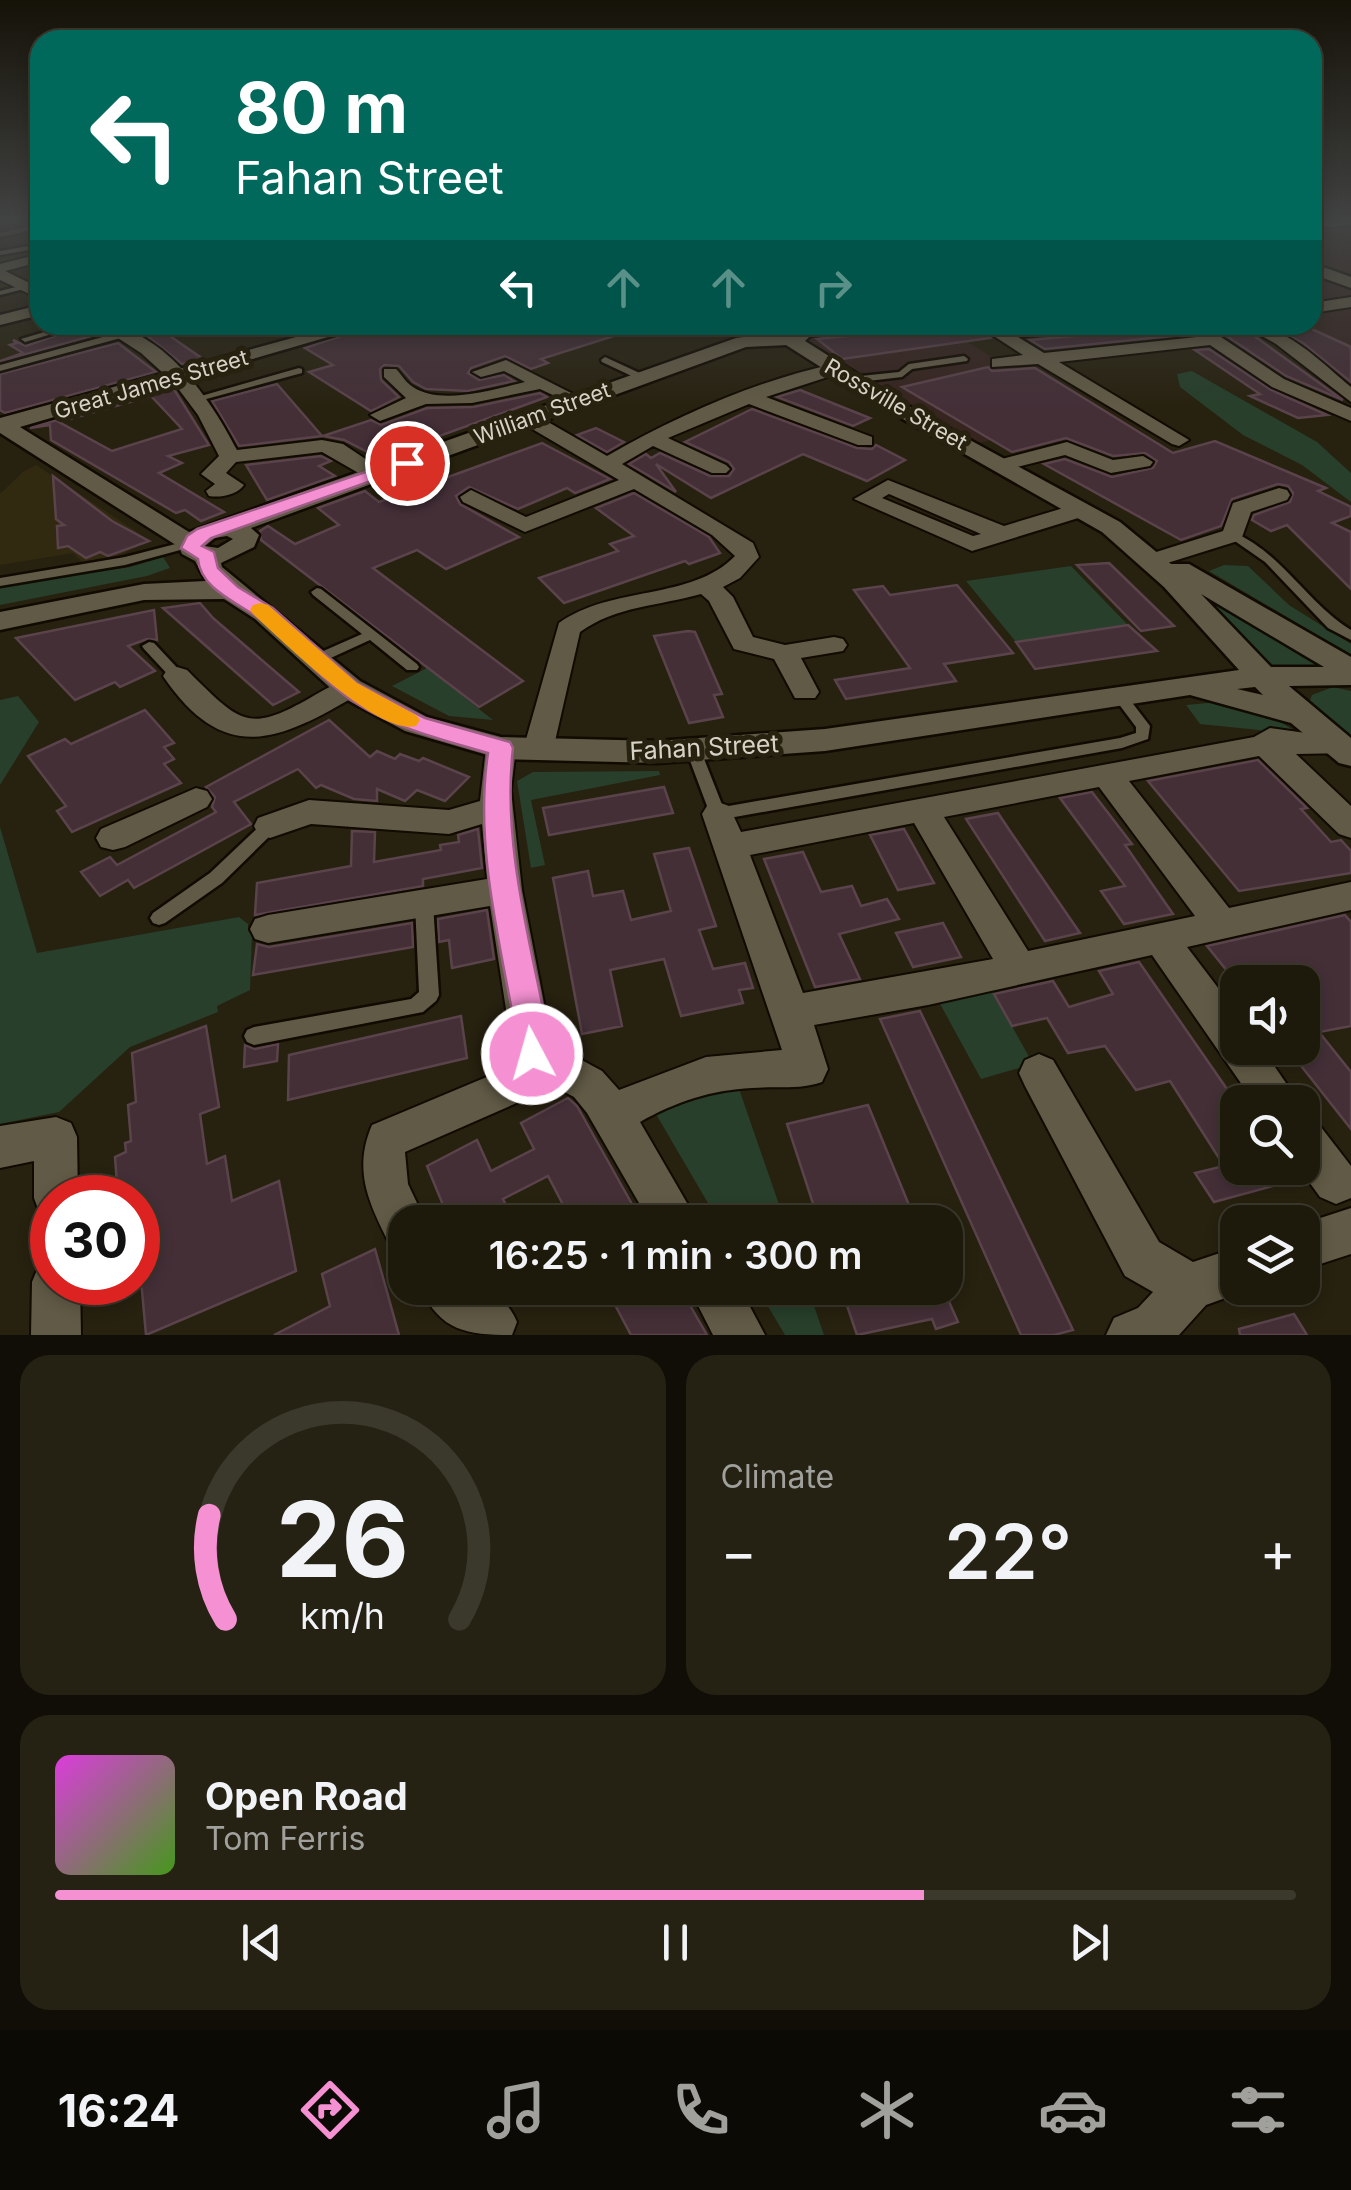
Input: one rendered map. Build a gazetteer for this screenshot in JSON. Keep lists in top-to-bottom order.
{
  "streets": {
    "main road": [
      "Great James Street",
      "Rossville Street",
      "William Street",
      "Fahan Street"
    ]
  },
  "crossings": [
    ["Rossville Street", "Fahan Street"],
    ["William Street", "Fahan Street"]
  ],
  "page": {
    "turn": ["80 m", "Fahan Street"],
    "limit": "30",
    "trip": "16:25 · 1 min · 300 m",
    "tile": "Climate",
    "heat": ["−", "22°", "+"],
    "song": ["Open Road", "Tom Ferris"],
    "tabs": "16:24",
    "gauge": ["26", "km/h"]
  }
}
